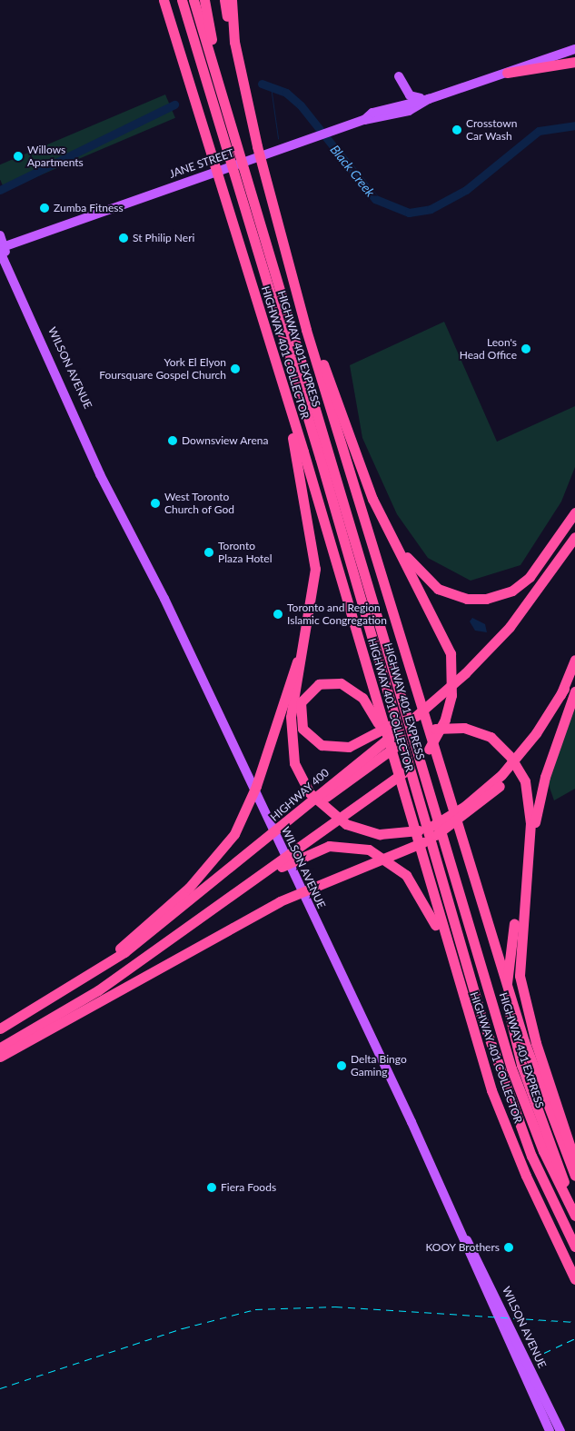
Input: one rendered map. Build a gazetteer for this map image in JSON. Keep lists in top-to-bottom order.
{
  "streets": {
    "highway": ["HIGHWAY 401 EXPRESS", "HIGHWAY 401 COLLECTOR", "HIGHWAY 400"],
    "main road": ["JANE STREET", "WILSON AVENUE"]
  },
  "crossings": [
    ["JANE STREET", "WILSON AVENUE"]
  ],
  "water": ["Black Creek"],
  "places": [
    "Crosstown Car Wash",
    "Willows Apartments",
    "Zumba Fitness",
    "St Philip Neri",
    "Leon's Head Office",
    "York El Elyon Foursquare Gospel Church",
    "Downsview Arena",
    "West Toronto Church of God",
    "Toronto Plaza Hotel",
    "Toronto and Region Islamic Congregation",
    "Delta Bingo Gaming",
    "Fiera Foods",
    "KOOY Brothers"
  ]
}
